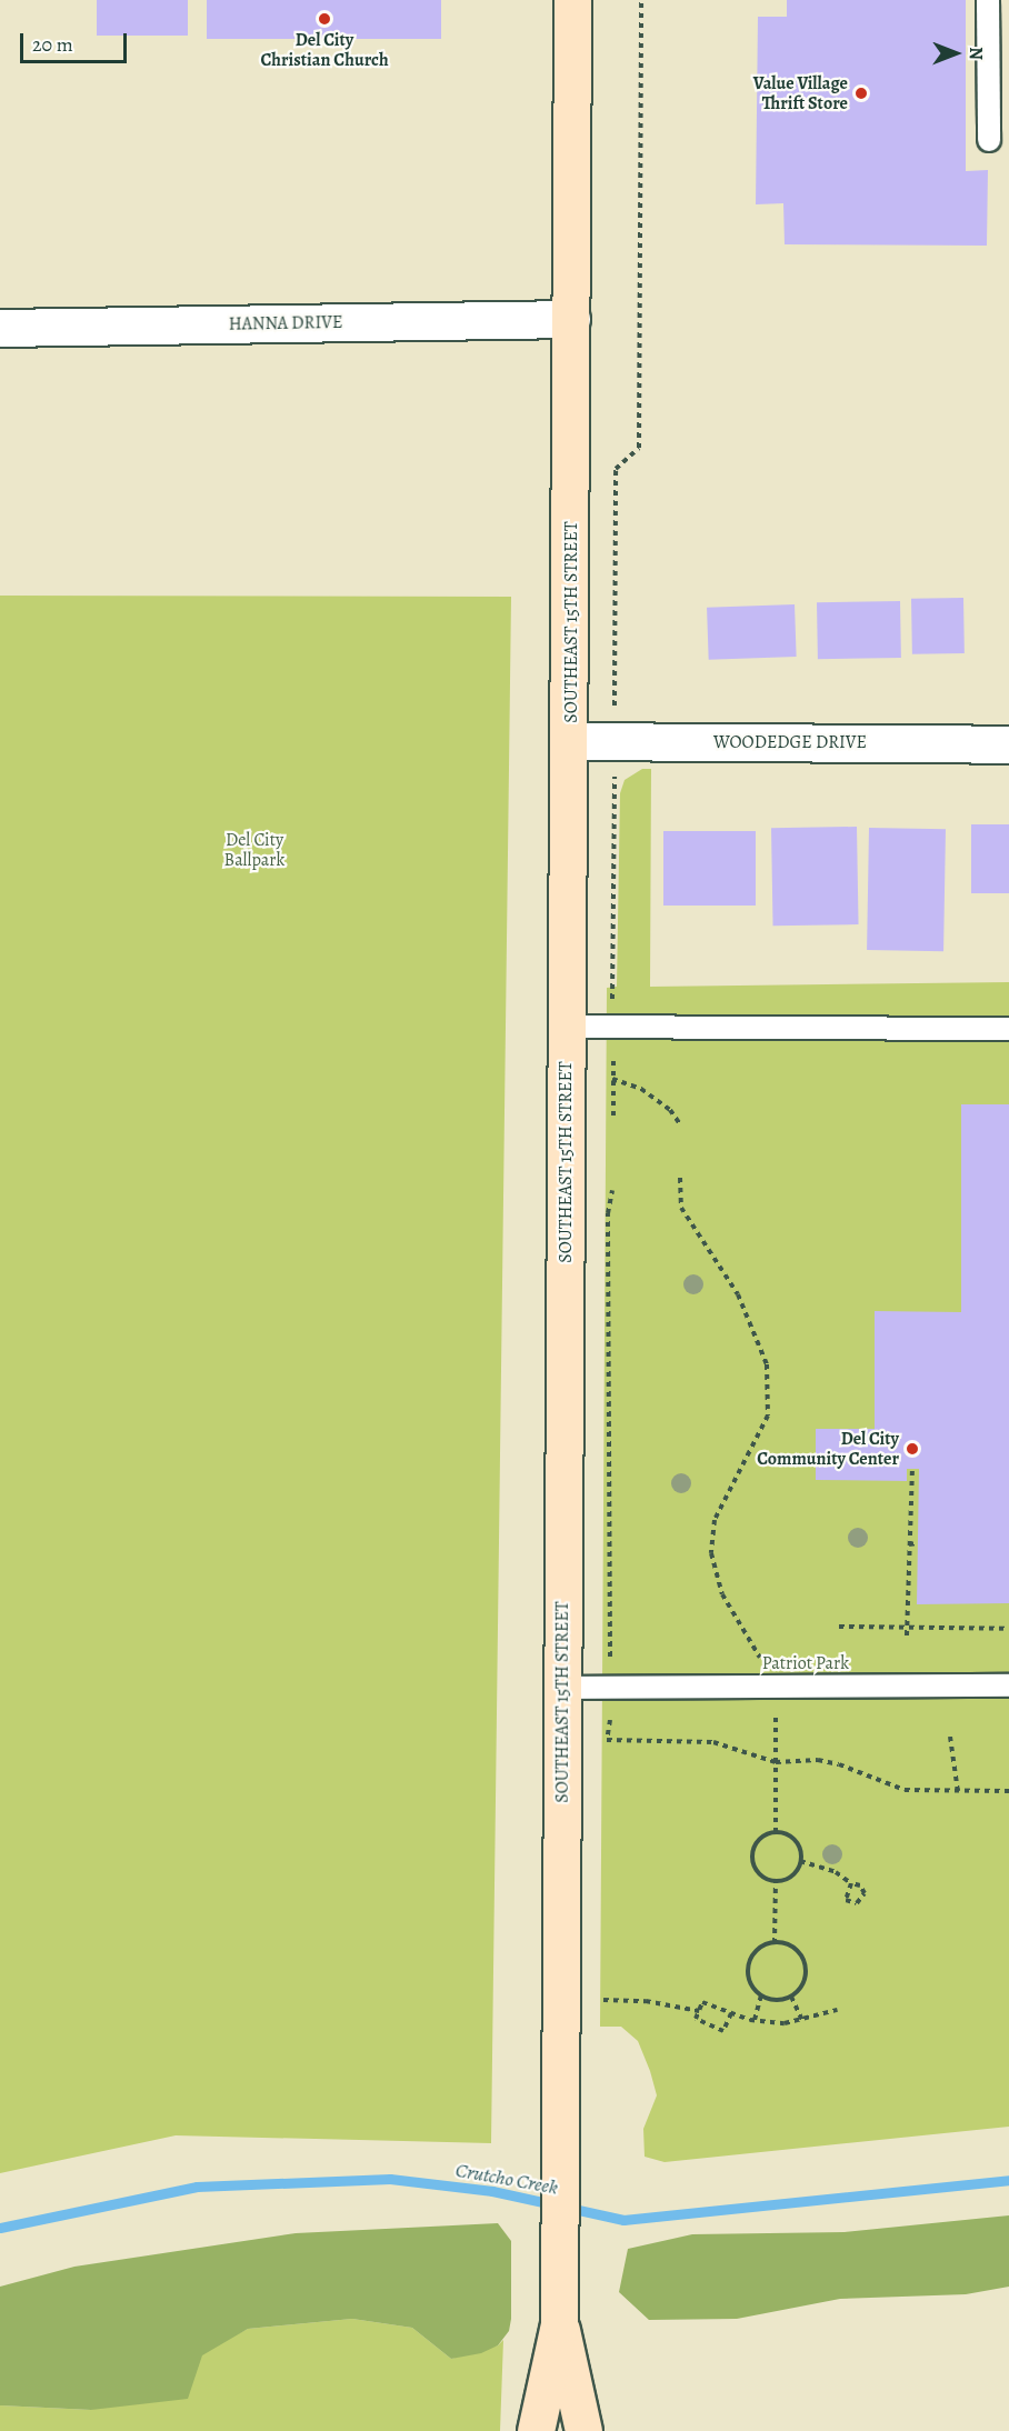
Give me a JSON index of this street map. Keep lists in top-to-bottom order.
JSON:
{
  "streets": {
    "main road": ["SOUTHEAST 15TH STREET"],
    "street": ["HANNA DRIVE", "WOODEDGE DRIVE"]
  },
  "crossings": [
    ["HANNA DRIVE", "SOUTHEAST 15TH STREET"],
    ["SOUTHEAST 15TH STREET", "WOODEDGE DRIVE"]
  ],
  "water": ["Crutcho Creek"],
  "parks": ["Del City Ballpark", "Patriot Park"],
  "places": ["Del City Christian Church", "Value Village Thrift Store", "Del City Community Center"],
  "scale_bar": "20 m",
  "north": "right"
}
